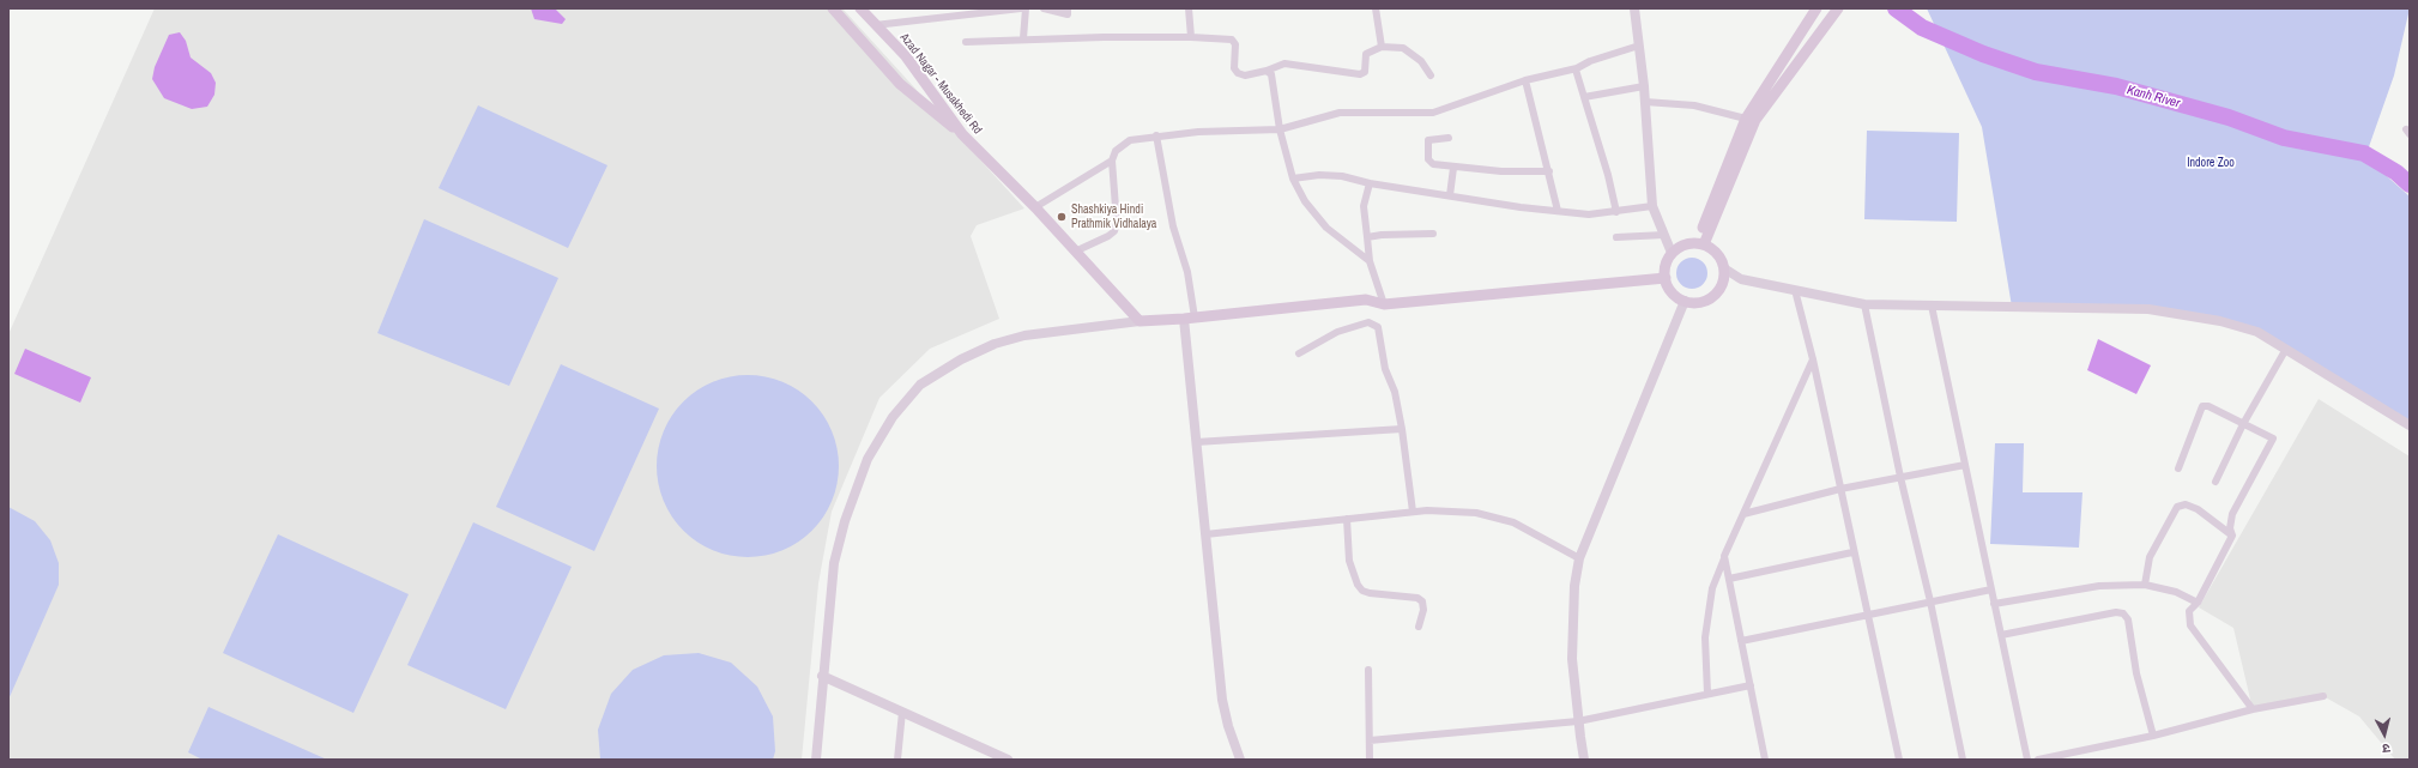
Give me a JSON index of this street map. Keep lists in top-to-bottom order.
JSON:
{
  "streets": {
    "main road": ["Azad Nagar - Musakhedi Rd"]
  },
  "water": ["Kanh River"],
  "parks": ["Indore Zoo"],
  "places": ["Shashkiya Hindi Prathmik Vidhalaya"],
  "north": "bottom"
}
